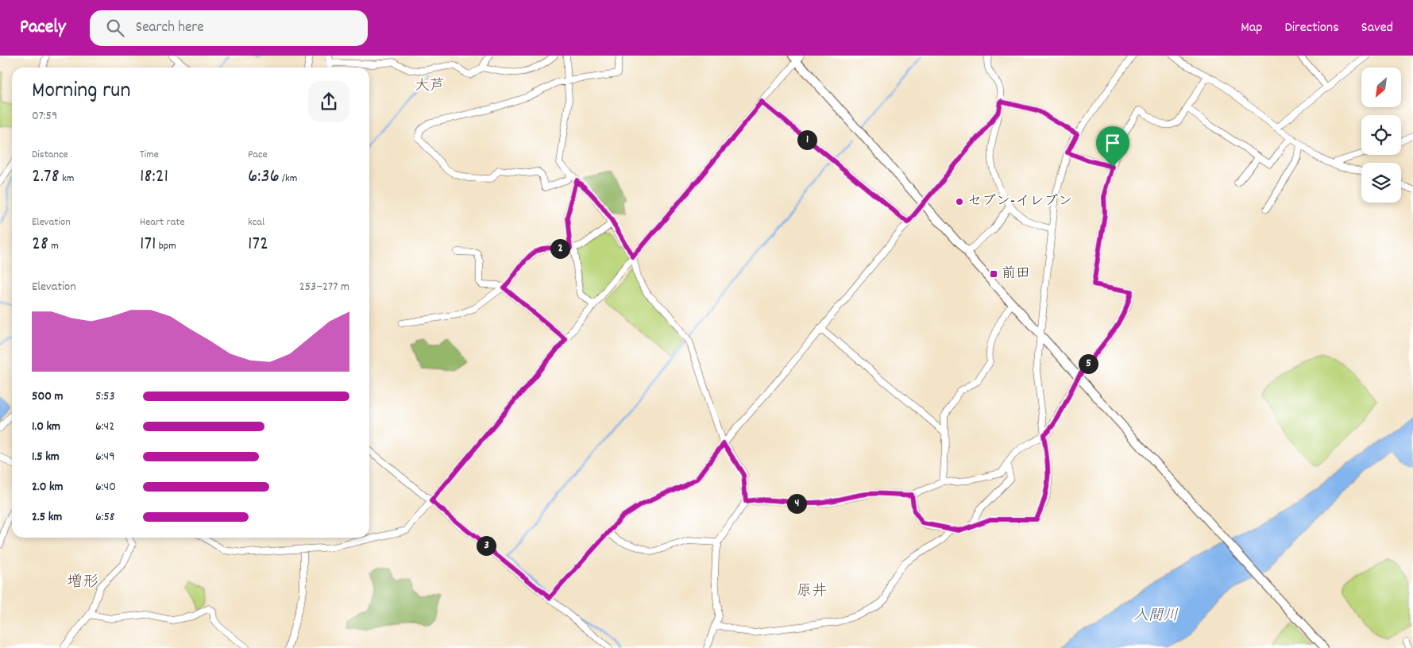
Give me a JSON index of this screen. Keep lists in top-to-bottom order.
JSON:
{
  "districts": ["大芦", "増形", "原井"],
  "water": ["入間川"],
  "places": {
    "other": ["セブン-イレブン"],
    "transit": ["前田"]
  },
  "north": "bottom left",
  "page": {
    "header": "Pacely",
    "search": "Search here",
    "nav": ["Map", "Directions", "Saved"],
    "heading": ["Morning run", "07:59"],
    "pins": [
      "1",
      "2",
      "5",
      "4",
      "3"
    ],
    "stats": [
      ["Distance", "2.78 km"],
      ["Time", "18:21"],
      ["Pace", "6:36 /km"],
      ["Elevation", "28 m"],
      ["Heart rate", "171 bpm"],
      ["kcal", "172"]
    ],
    "chart": ["Elevation", "253–277 m"],
    "list": [
      {
        "name": "500 m",
        "note": "5:53"
      },
      {
        "name": "1.0 km",
        "note": "6:42"
      },
      {
        "name": "1.5 km",
        "note": "6:49"
      },
      {
        "name": "2.0 km",
        "note": "6:40"
      },
      {
        "name": "2.5 km",
        "note": "6:58"
      }
    ]
  }
}
